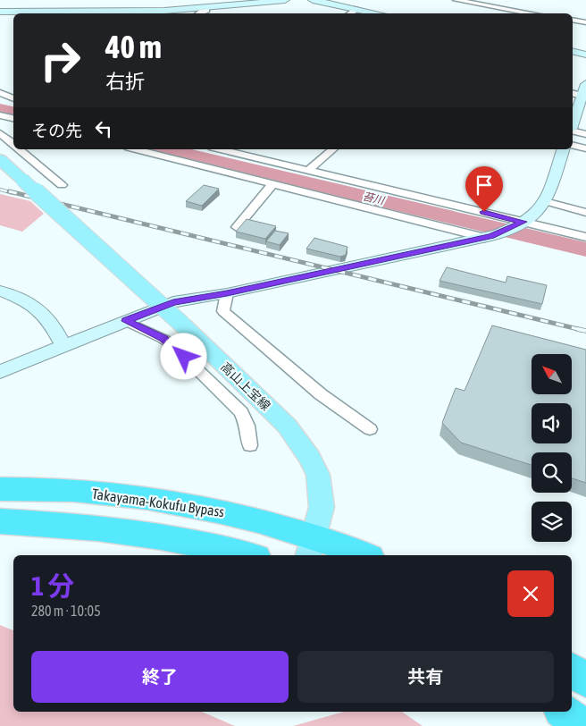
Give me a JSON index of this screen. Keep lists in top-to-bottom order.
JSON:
{
  "streets": {
    "highway": ["Takayama-Kokufu Bypass"],
    "main road": ["高山上宝線"]
  },
  "crossings": [
    ["高山上宝線", "Takayama-Kokufu Bypass"]
  ],
  "water": ["苔川"],
  "north": "top left",
  "page": {
    "turn": ["40 m", "右折"],
    "then": "その先",
    "heading": ["1 分", "280 m · 10:05"],
    "buttons": ["終了", "共有"]
  }
}
